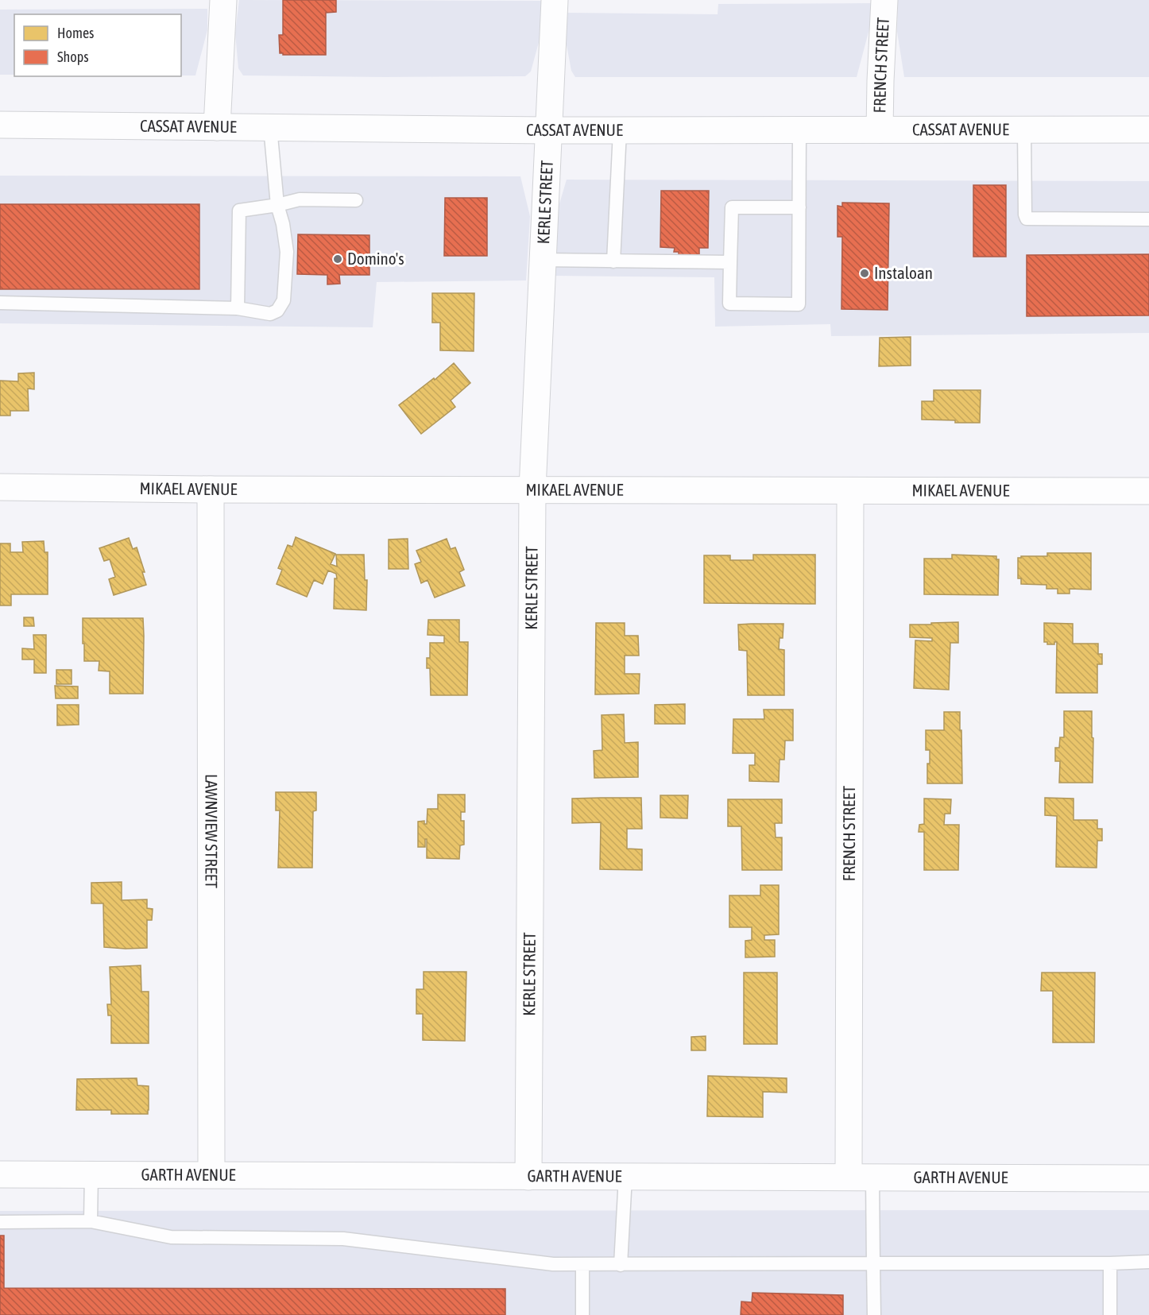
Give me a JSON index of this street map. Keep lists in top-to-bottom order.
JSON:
{
  "streets": {
    "street": [
      "FRENCH STREET",
      "CASSAT AVENUE",
      "KERLE STREET",
      "MIKAEL AVENUE",
      "LAWNVIEW STREET",
      "GARTH AVENUE"
    ]
  },
  "crossings": [
    ["FRENCH STREET", "CASSAT AVENUE"],
    ["FRENCH STREET", "MIKAEL AVENUE"],
    ["FRENCH STREET", "GARTH AVENUE"],
    ["CASSAT AVENUE", "KERLE STREET"],
    ["KERLE STREET", "MIKAEL AVENUE"],
    ["KERLE STREET", "GARTH AVENUE"],
    ["MIKAEL AVENUE", "LAWNVIEW STREET"],
    ["LAWNVIEW STREET", "GARTH AVENUE"]
  ],
  "places": ["Domino's", "Instaloan"],
  "legend": ["Homes", "Shops"]
}
